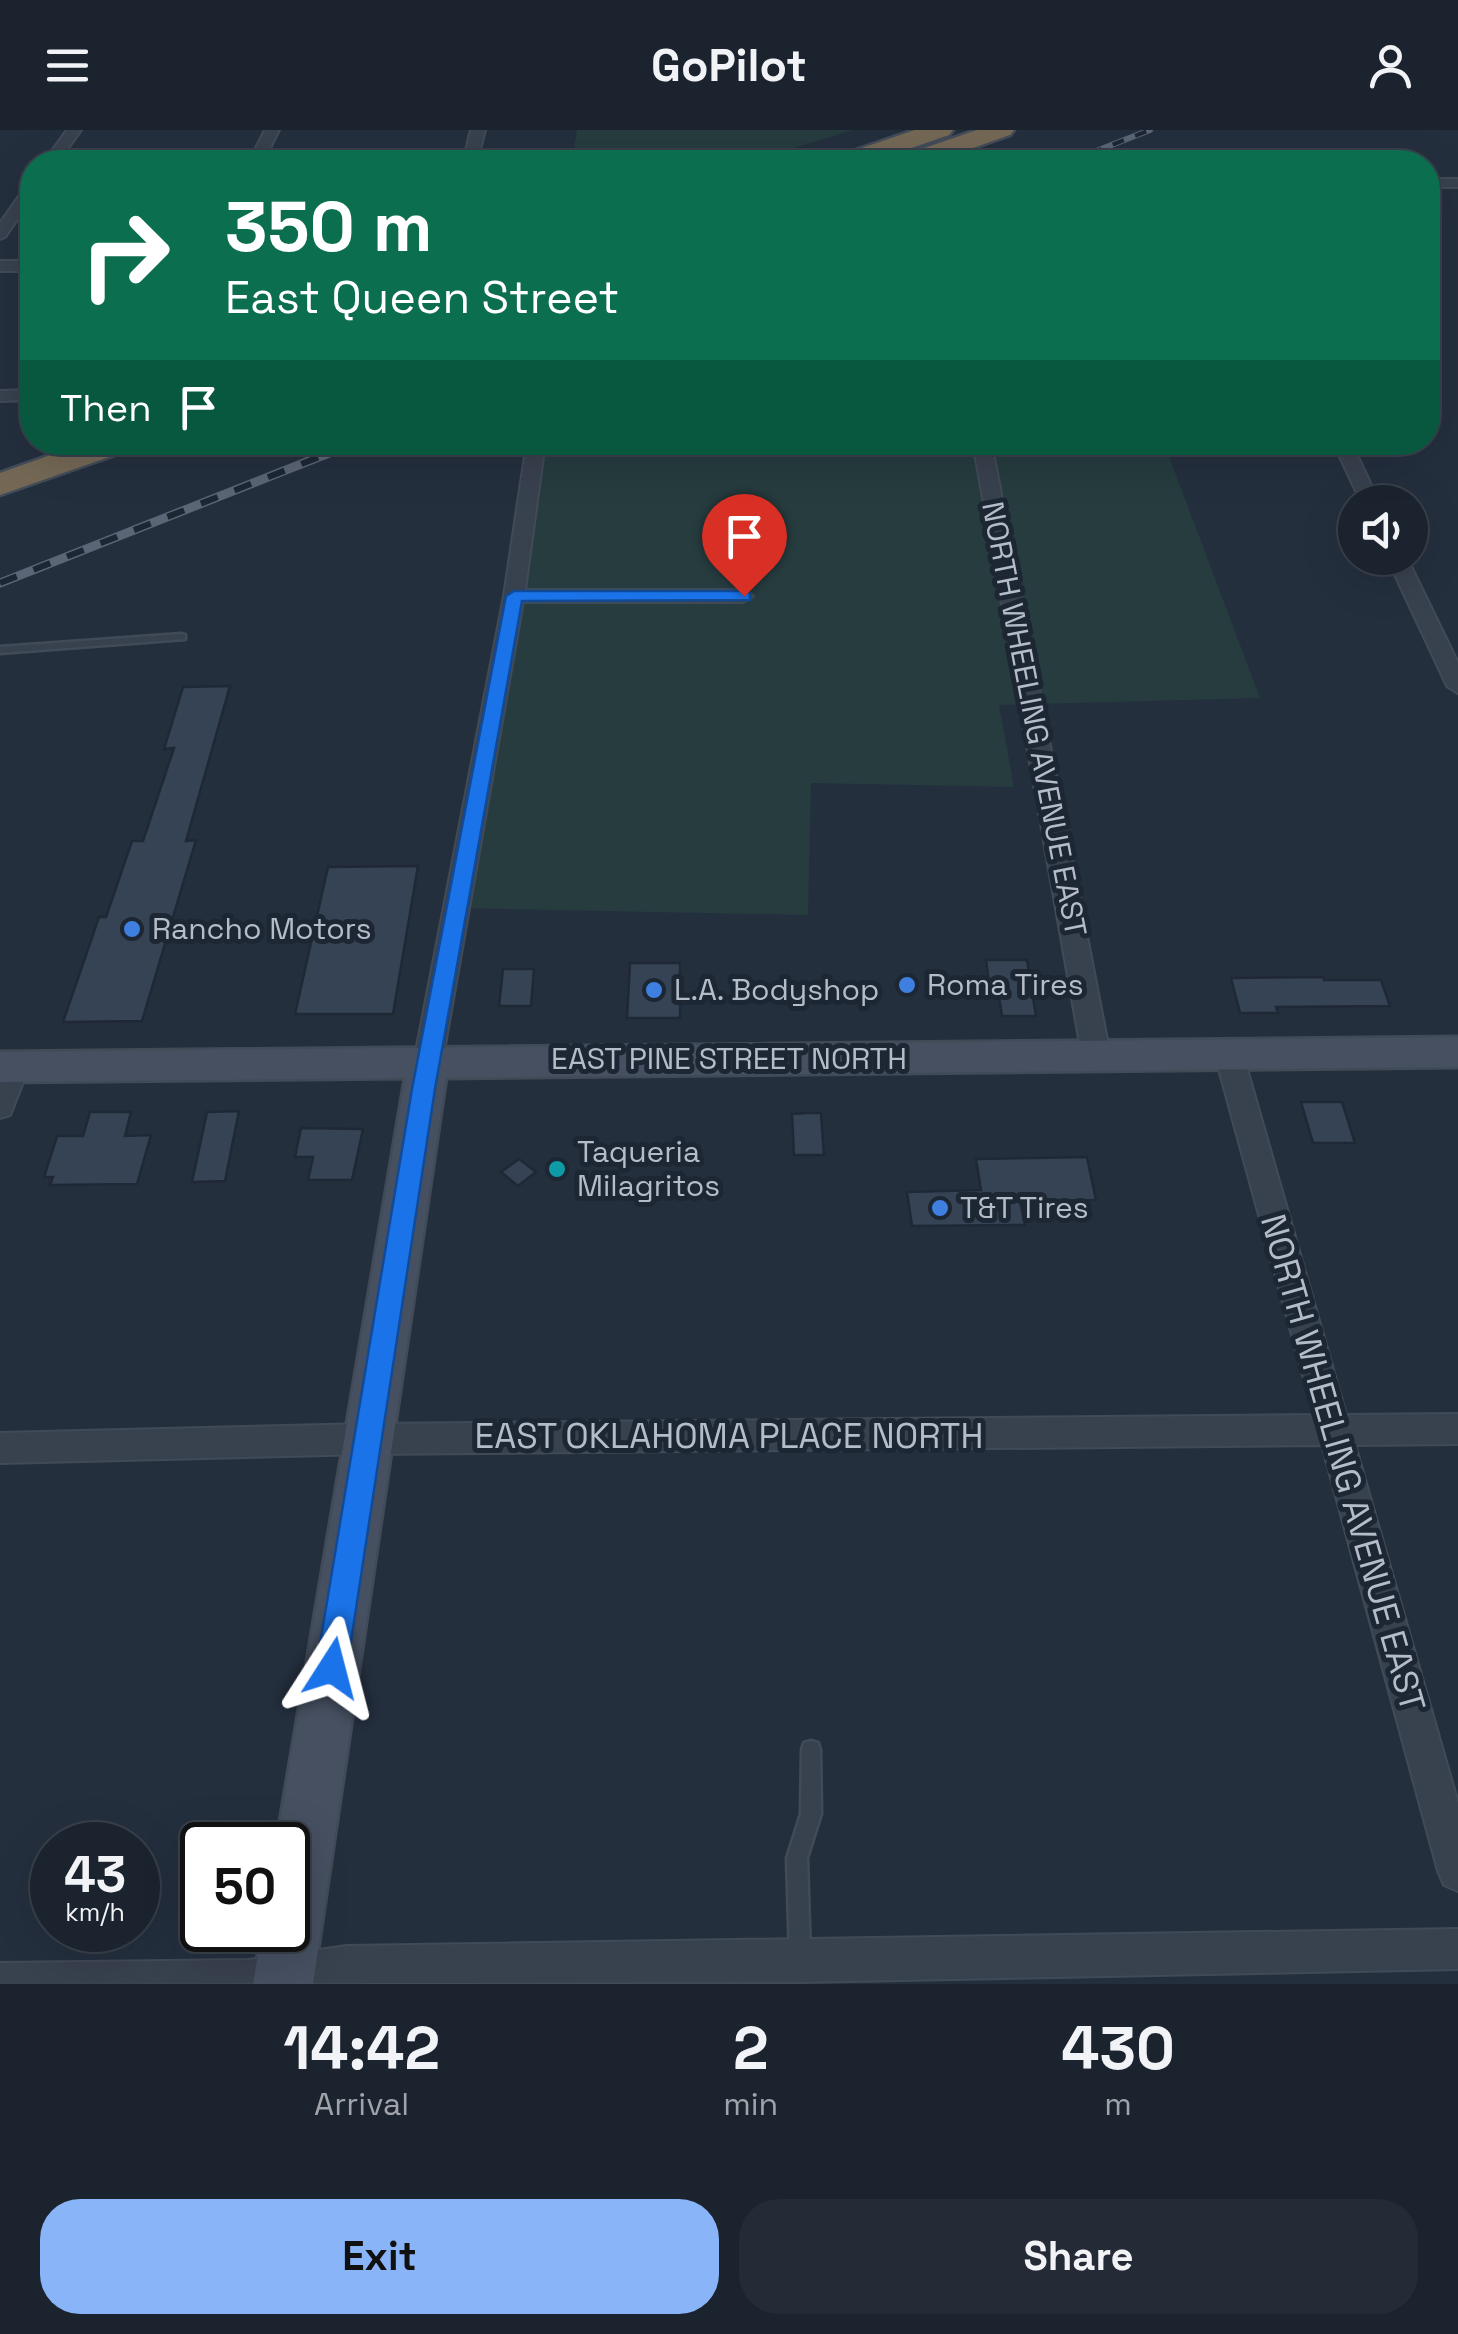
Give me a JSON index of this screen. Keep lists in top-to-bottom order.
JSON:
{
  "streets": {
    "main road": ["EAST PINE STREET NORTH"],
    "street": ["NORTH WHEELING AVENUE EAST", "EAST OKLAHOMA PLACE NORTH"]
  },
  "crossings": [
    ["NORTH WHEELING AVENUE EAST", "EAST PINE STREET NORTH"],
    ["NORTH WHEELING AVENUE EAST", "EAST OKLAHOMA PLACE NORTH"]
  ],
  "places": [
    "Rancho Motors",
    "Roma Tires",
    "L.A. Bodyshop",
    "Taqueria Milagritos",
    "T&T Tires"
  ],
  "page": {
    "header": "GoPilot",
    "turn": ["350 m", "East Queen Street"],
    "then": "Then",
    "speed": "43 km/h",
    "limit": "50",
    "eta": [
      "14:42",
      "Arrival",
      "2",
      "min",
      "430",
      "m"
    ],
    "buttons": ["Exit", "Share"]
  }
}
